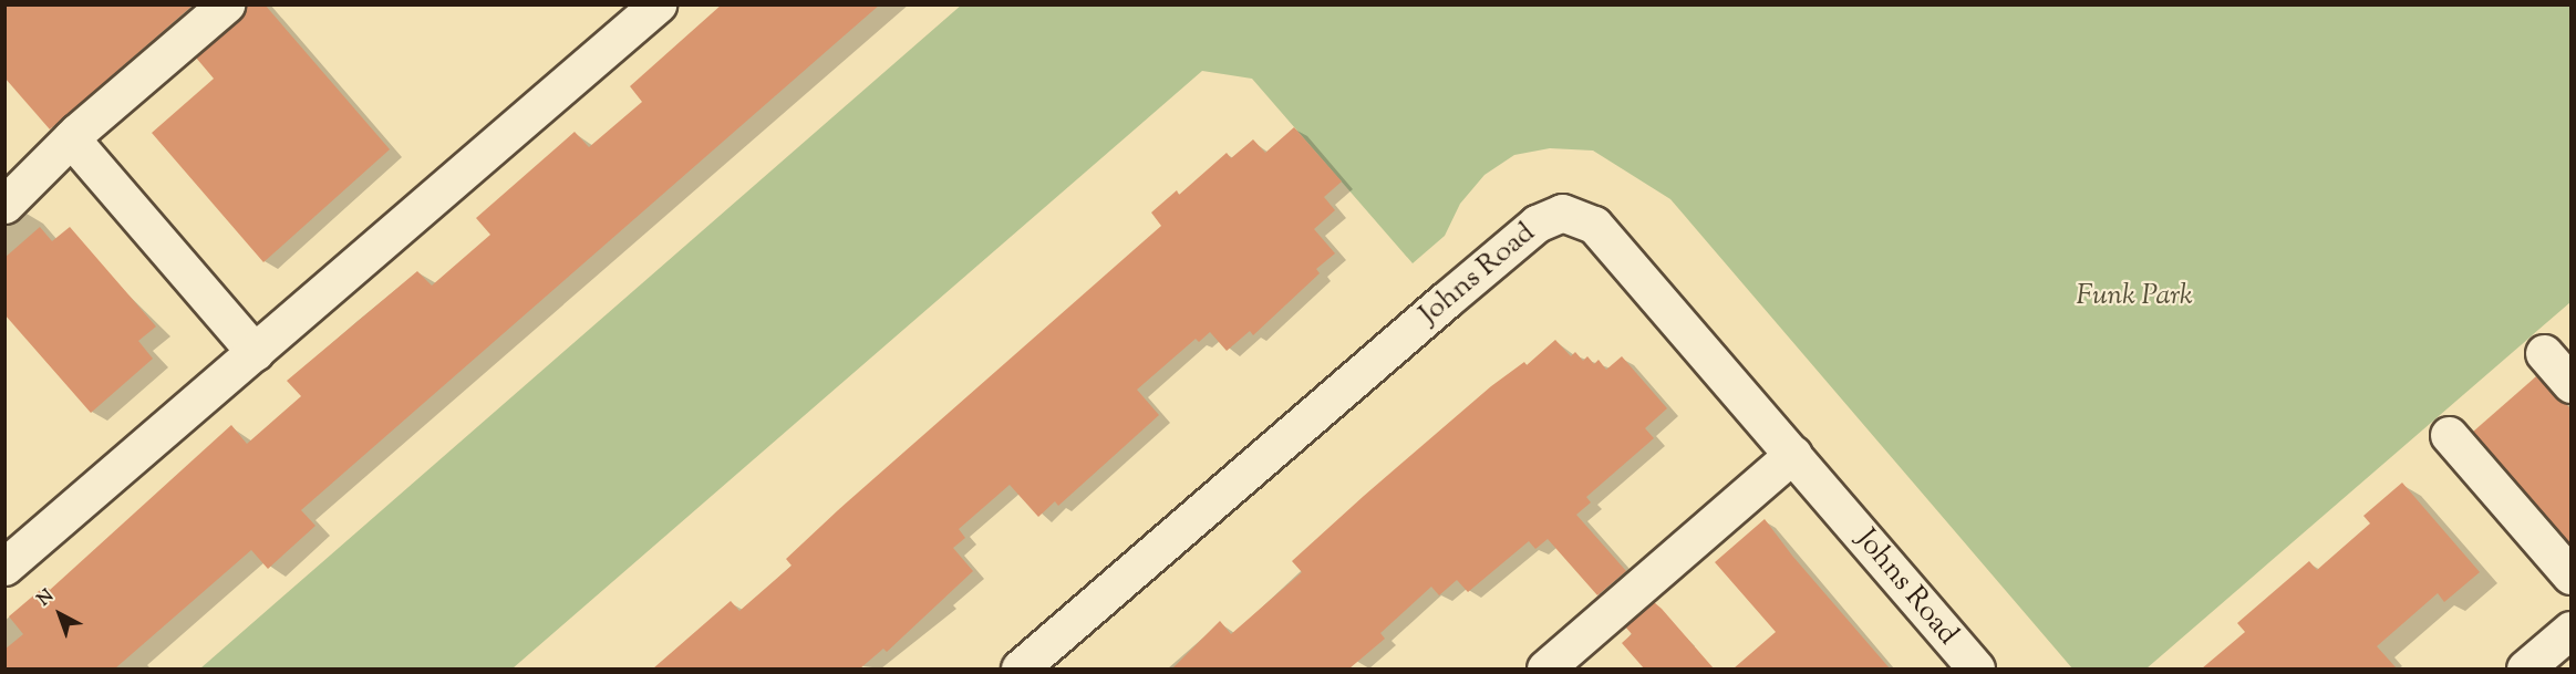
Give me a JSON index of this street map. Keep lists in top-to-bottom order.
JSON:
{
  "streets": {
    "street": ["Johns Road"]
  },
  "parks": ["Funk Park"],
  "north": "top left"
}
